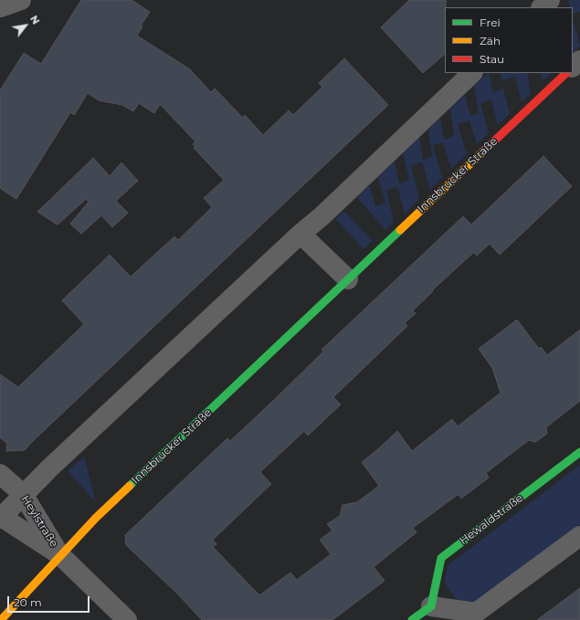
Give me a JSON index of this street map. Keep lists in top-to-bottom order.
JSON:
{
  "streets": {
    "street": ["Innsbrucker Straße", "Hewaldstraße", "Heylstraße"]
  },
  "crossings": [
    ["Innsbrucker Straße", "Heylstraße"]
  ],
  "legend": ["Frei", "Zäh", "Stau"],
  "scale_bar": "20 m",
  "north": "top right"
}
